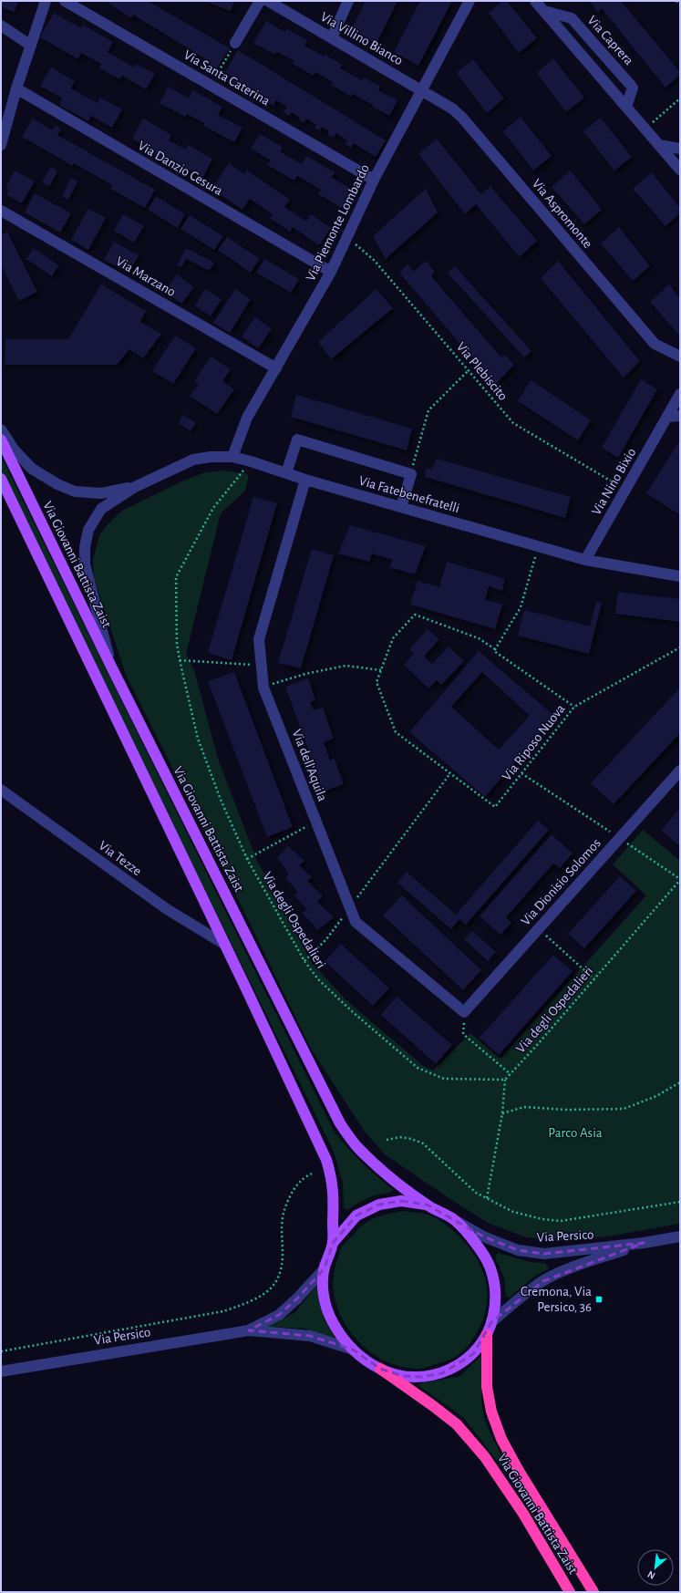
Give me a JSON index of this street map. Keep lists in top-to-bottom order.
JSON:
{
  "streets": {
    "highway": ["Via Giovanni Battista Zaist"],
    "street": [
      "Via Villino Bianco",
      "Via Caprera",
      "Via Santa Caterina",
      "Via Danzio Cesura",
      "Via Aspromonte",
      "Via Piemonte Lombardo",
      "Via Marzano",
      "Via Nino Bixio",
      "Via Fatebenefratelli",
      "Via dell'Aquila",
      "Via Tezze",
      "Via Dionisio Solomos",
      "Via Persico"
    ],
    "path": ["Via Plebiscito", "Via Riposo Nuova", "Via degli Ospedalieri"]
  },
  "crossings": [
    ["Via Villino Bianco", "Via Aspromonte"],
    ["Via Villino Bianco", "Via Piemonte Lombardo"],
    ["Via Santa Caterina", "Via Piemonte Lombardo"],
    ["Via Danzio Cesura", "Via Piemonte Lombardo"],
    ["Via Aspromonte", "Via Piemonte Lombardo"],
    ["Via Piemonte Lombardo", "Via Marzano"],
    ["Via Piemonte Lombardo", "Via Plebiscito"],
    ["Via Piemonte Lombardo", "Via Fatebenefratelli"],
    ["Via Plebiscito", "Via Nino Bixio"],
    ["Via Nino Bixio", "Via Fatebenefratelli"],
    ["Via Fatebenefratelli", "Via Giovanni Battista Zaist"],
    ["Via Fatebenefratelli", "Via dell'Aquila"],
    ["Via Fatebenefratelli", "Via degli Ospedalieri"],
    ["Via Giovanni Battista Zaist", "Via Tezze"],
    ["Via Giovanni Battista Zaist", "Via Persico"],
    ["Via dell'Aquila", "Via Dionisio Solomos"]
  ],
  "parks": ["Parco Asia"],
  "places": {
    "transit": ["Cremona, Via Persico, 36"]
  },
  "north": "bottom left"
}
